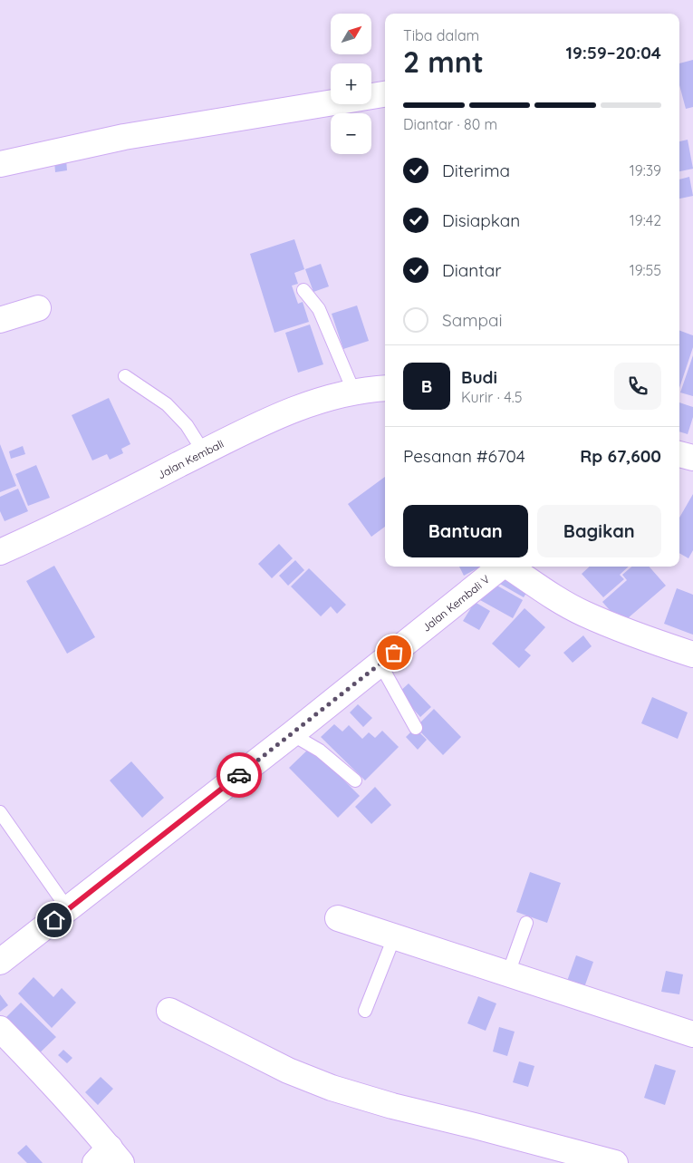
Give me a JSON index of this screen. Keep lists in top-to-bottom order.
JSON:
{
  "streets": {
    "street": ["Jalan Kembali", "Jalan Kembali V"]
  },
  "north": "top right",
  "page": {
    "map_buttons": ["+", "−"],
    "heading": ["2 mnt", "Tiba dalam", "19:59–20:04"],
    "panel": [
      "Budi",
      "Kurir · 4.5",
      "Pesanan #6704",
      "Rp 67,600"
    ],
    "bar": "Diantar · 80 m",
    "list": [
      ["Diterima", "19:39"],
      ["Disiapkan", "19:42"],
      ["Diantar", "19:55"],
      "Sampai"
    ],
    "round": "B",
    "buttons": ["Bantuan", "Bagikan"]
  }
}
